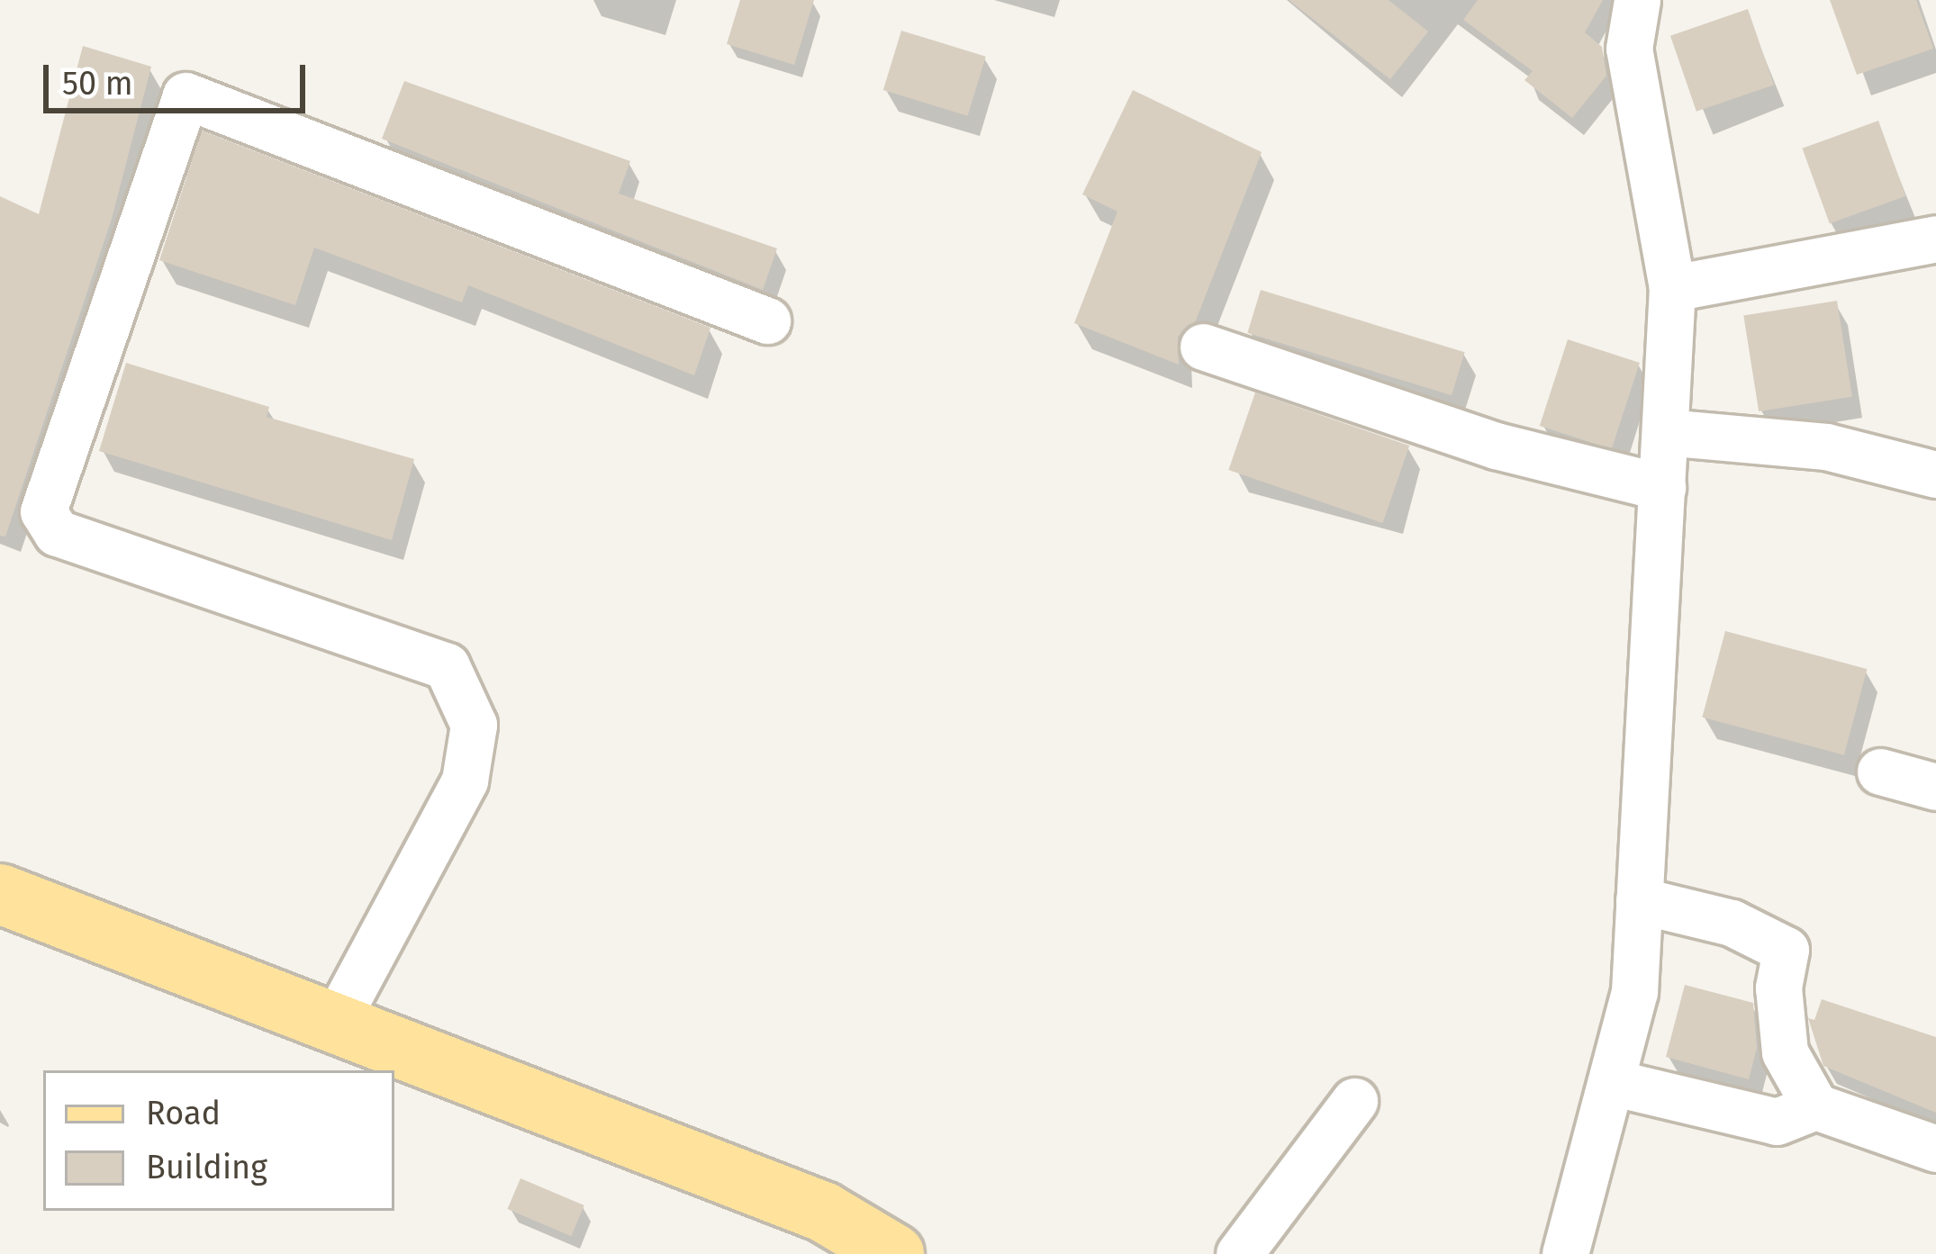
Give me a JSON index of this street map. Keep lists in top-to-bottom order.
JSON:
{
  "legend": ["Road", "Building"],
  "scale_bar": "50 m"
}
